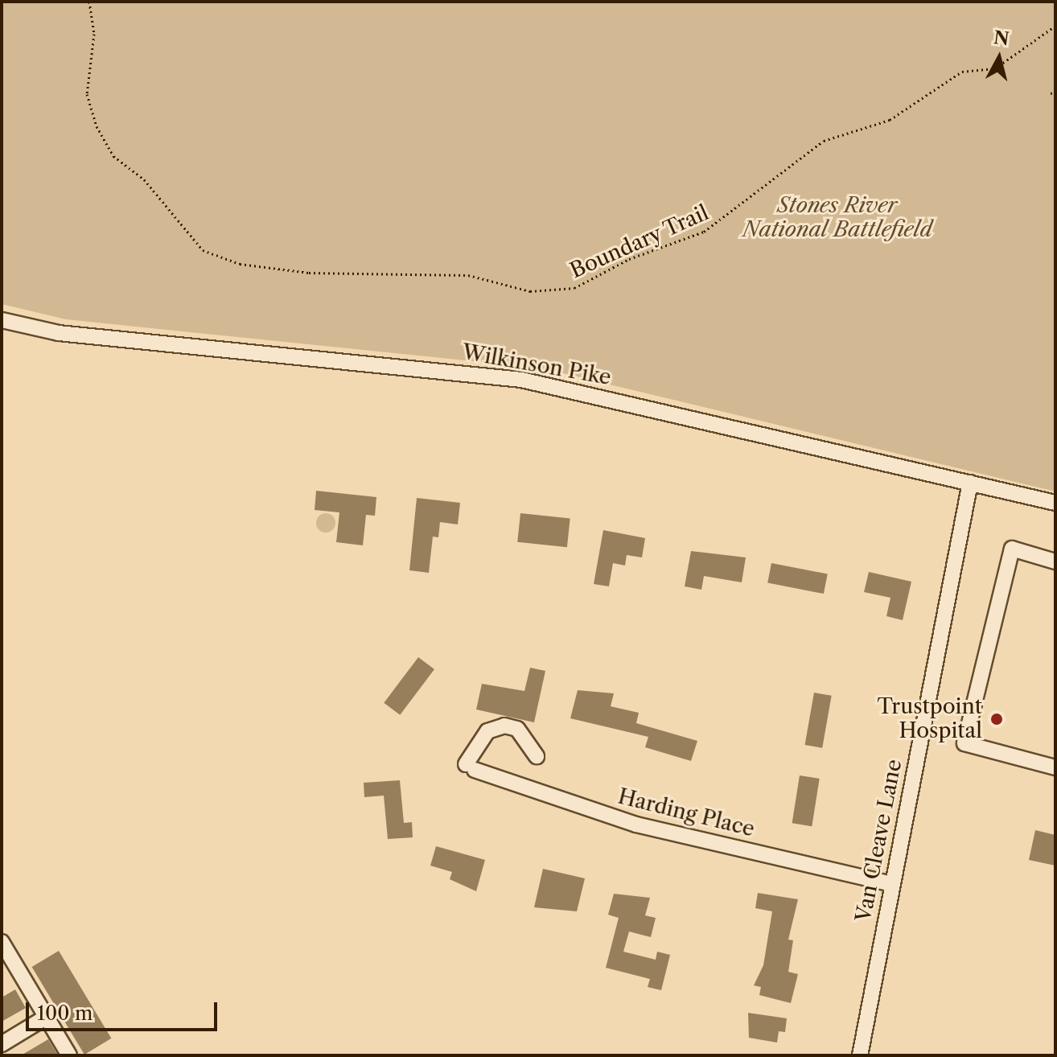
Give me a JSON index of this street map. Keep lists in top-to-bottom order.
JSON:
{
  "streets": {
    "street": ["Wilkinson Pike", "Harding Place", "Van Cleave Lane"],
    "path": ["Boundary Trail"]
  },
  "crossings": [
    ["Wilkinson Pike", "Van Cleave Lane"],
    ["Harding Place", "Van Cleave Lane"]
  ],
  "parks": ["Stones River National Battlefield"],
  "places": ["Trustpoint Hospital"],
  "scale_bar": "100 m",
  "north": "top"
}
